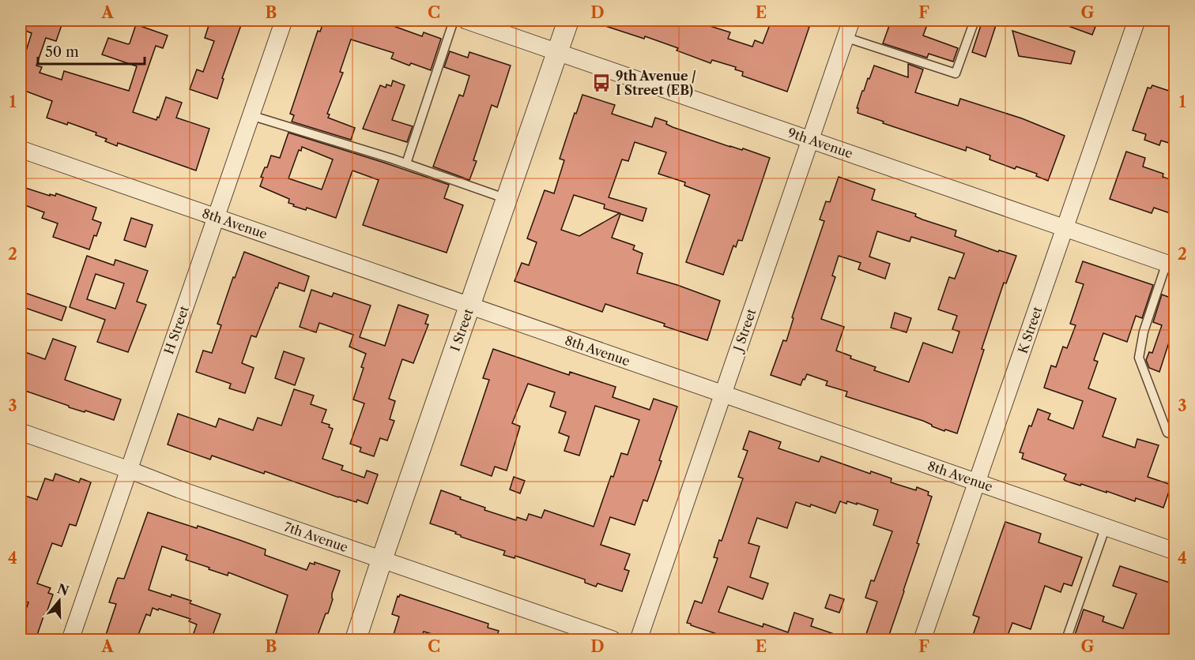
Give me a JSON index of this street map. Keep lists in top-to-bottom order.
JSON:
{
  "streets": {
    "street": [
      "9th Avenue",
      "8th Avenue",
      "H Street",
      "I Street",
      "J Street",
      "K Street",
      "7th Avenue"
    ]
  },
  "crossings": [
    ["9th Avenue", "I Street"],
    ["9th Avenue", "J Street"],
    ["9th Avenue", "K Street"],
    ["8th Avenue", "H Street"],
    ["8th Avenue", "I Street"],
    ["8th Avenue", "J Street"],
    ["8th Avenue", "K Street"],
    ["H Street", "7th Avenue"],
    ["I Street", "7th Avenue"]
  ],
  "places": {
    "bus stop": ["9th Avenue / I Street (EB)"]
  },
  "scale_bar": "50 m",
  "north": "top",
  "grid": {
    "columns": [
      "A",
      "B",
      "C",
      "D",
      "E",
      "F",
      "G"
    ],
    "rows": [
      "1",
      "2",
      "3",
      "4"
    ]
  }
}
